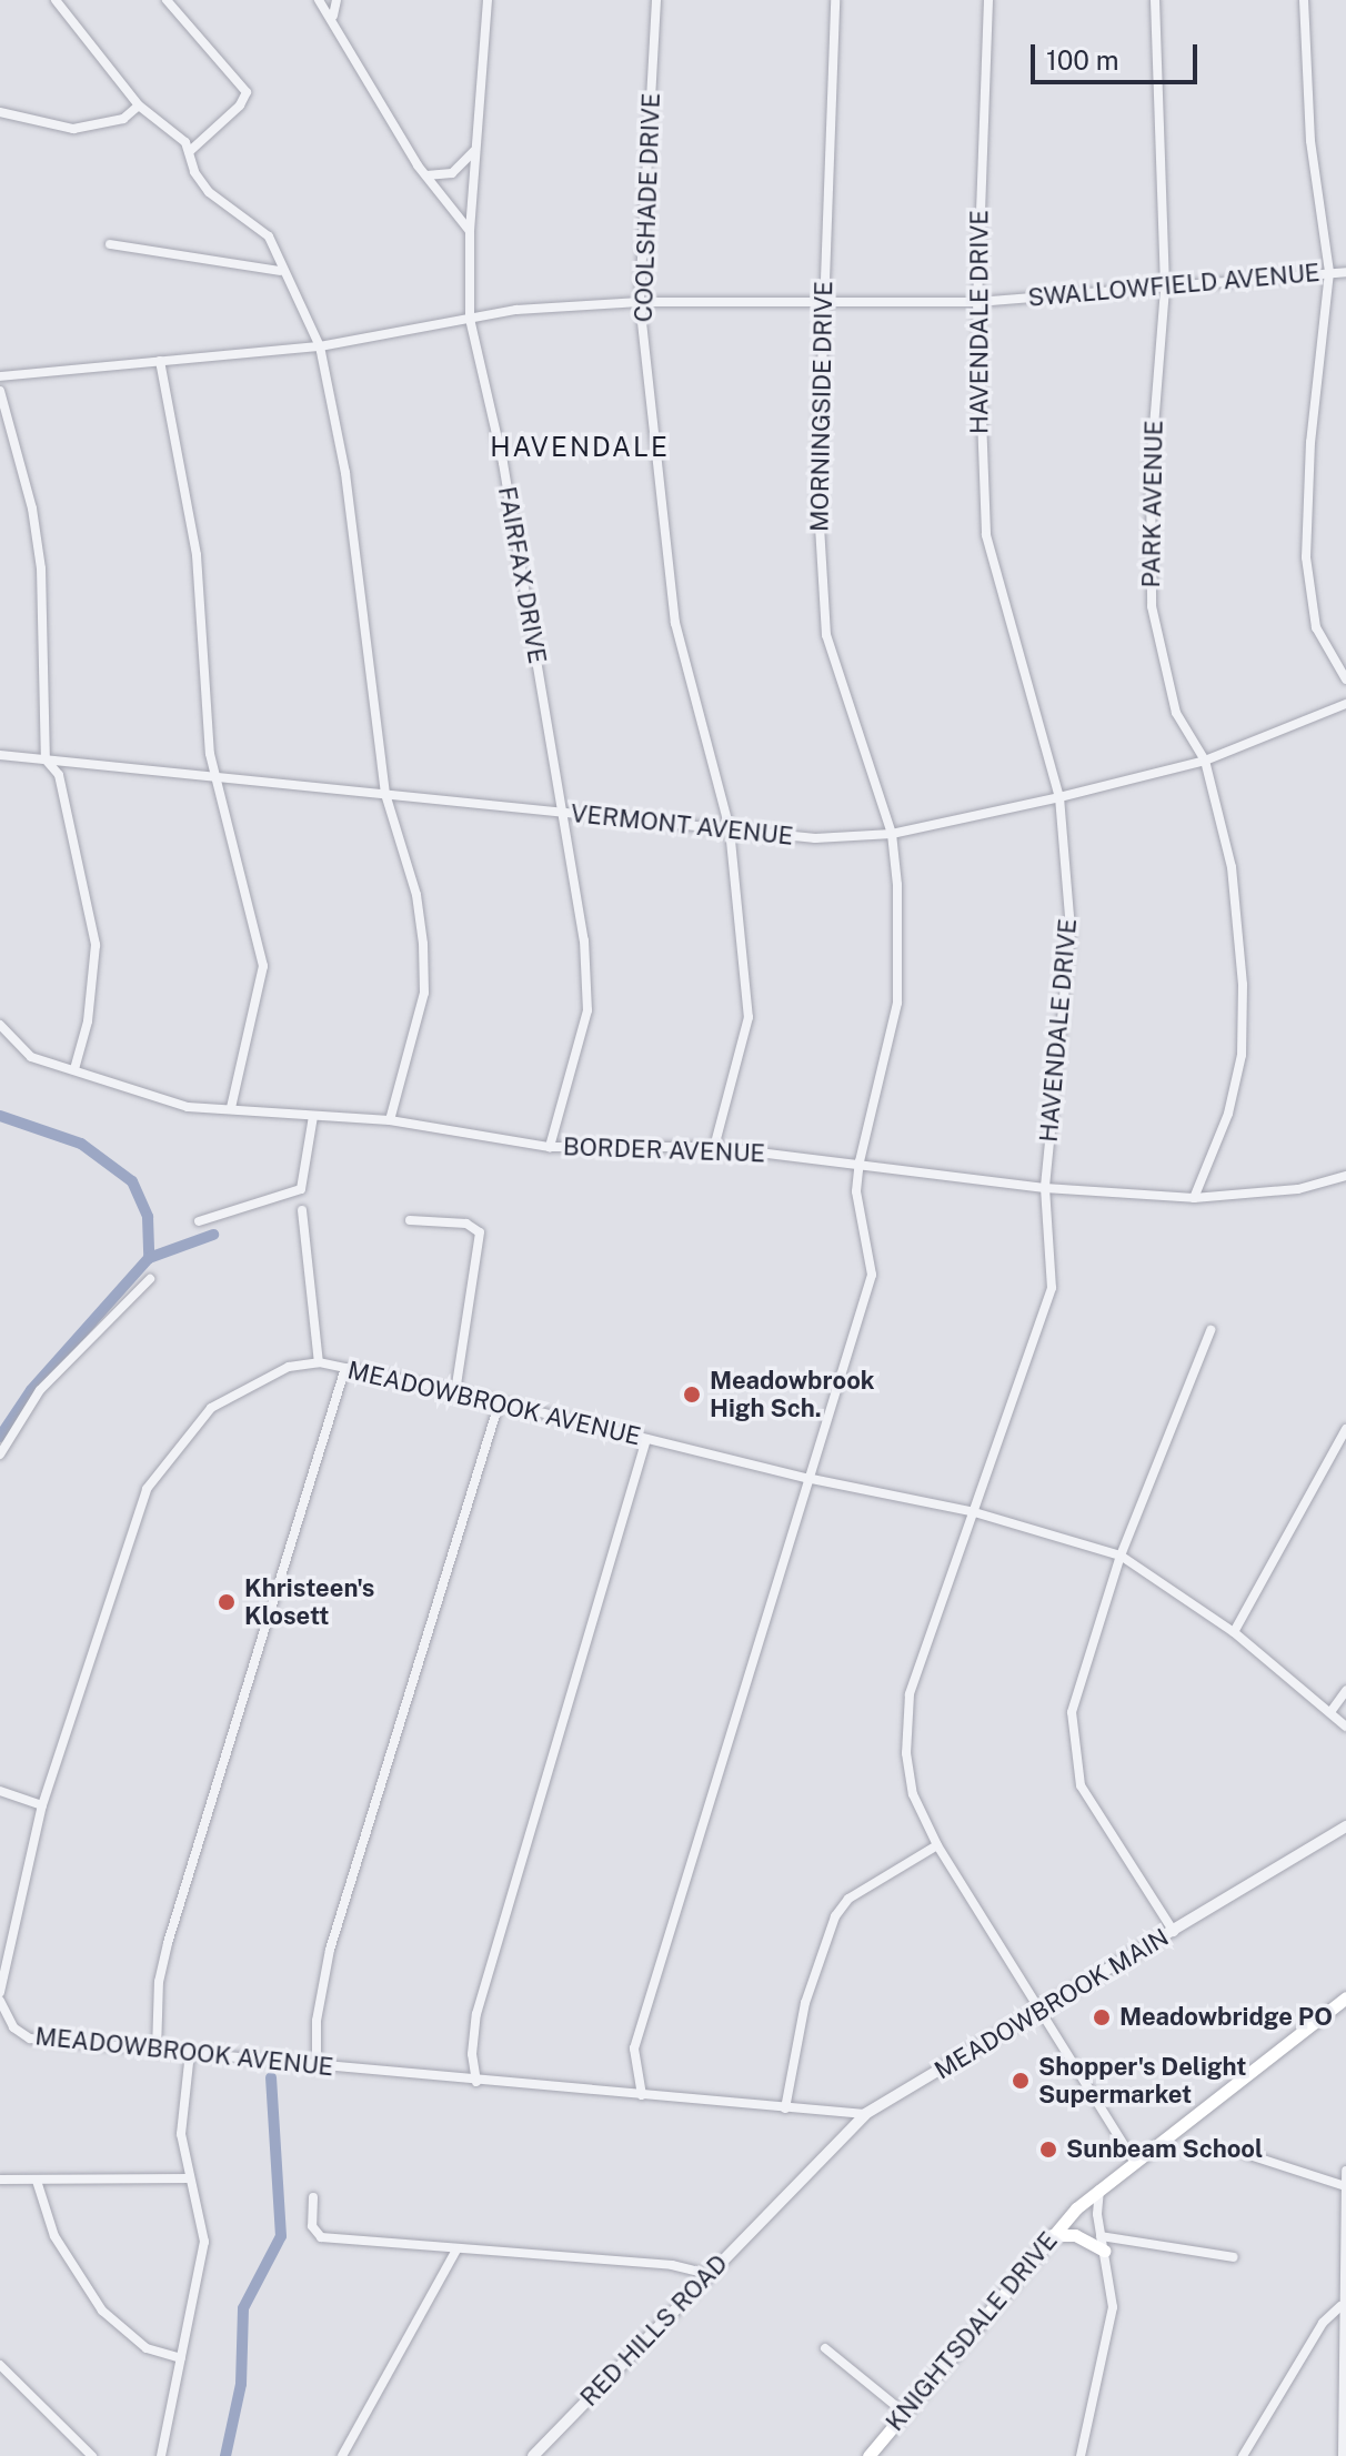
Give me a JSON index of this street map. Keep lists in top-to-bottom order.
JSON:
{
  "streets": {
    "main road": ["KNIGHTSDALE DRIVE"],
    "street": [
      "COOLSHADE DRIVE",
      "SWALLOWFIELD AVENUE",
      "HAVENDALE DRIVE",
      "MORNINGSIDE DRIVE",
      "PARK AVENUE",
      "FAIRFAX DRIVE",
      "VERMONT AVENUE",
      "BORDER AVENUE",
      "MEADOWBROOK AVENUE",
      "MEADOWBROOK MAIN",
      "RED HILLS ROAD"
    ]
  },
  "crossings": [
    ["COOLSHADE DRIVE", "SWALLOWFIELD AVENUE"],
    ["COOLSHADE DRIVE", "VERMONT AVENUE"],
    ["COOLSHADE DRIVE", "BORDER AVENUE"],
    ["SWALLOWFIELD AVENUE", "HAVENDALE DRIVE"],
    ["SWALLOWFIELD AVENUE", "MORNINGSIDE DRIVE"],
    ["SWALLOWFIELD AVENUE", "PARK AVENUE"],
    ["SWALLOWFIELD AVENUE", "FAIRFAX DRIVE"],
    ["HAVENDALE DRIVE", "VERMONT AVENUE"],
    ["HAVENDALE DRIVE", "BORDER AVENUE"],
    ["HAVENDALE DRIVE", "MEADOWBROOK AVENUE"],
    ["HAVENDALE DRIVE", "MEADOWBROOK MAIN"],
    ["MORNINGSIDE DRIVE", "VERMONT AVENUE"],
    ["MORNINGSIDE DRIVE", "BORDER AVENUE"],
    ["MORNINGSIDE DRIVE", "MEADOWBROOK AVENUE"],
    ["PARK AVENUE", "VERMONT AVENUE"],
    ["PARK AVENUE", "BORDER AVENUE"],
    ["FAIRFAX DRIVE", "VERMONT AVENUE"],
    ["FAIRFAX DRIVE", "BORDER AVENUE"],
    ["MEADOWBROOK AVENUE", "MEADOWBROOK MAIN"],
    ["MEADOWBROOK MAIN", "RED HILLS ROAD"]
  ],
  "districts": ["HAVENDALE"],
  "places": [
    "Meadowbrook High Sch.",
    "Khristeen's Klosett",
    "Meadowbridge PO",
    "Shopper's Delight Supermarket",
    "Sunbeam School"
  ],
  "scale_bar": "100 m"
}
